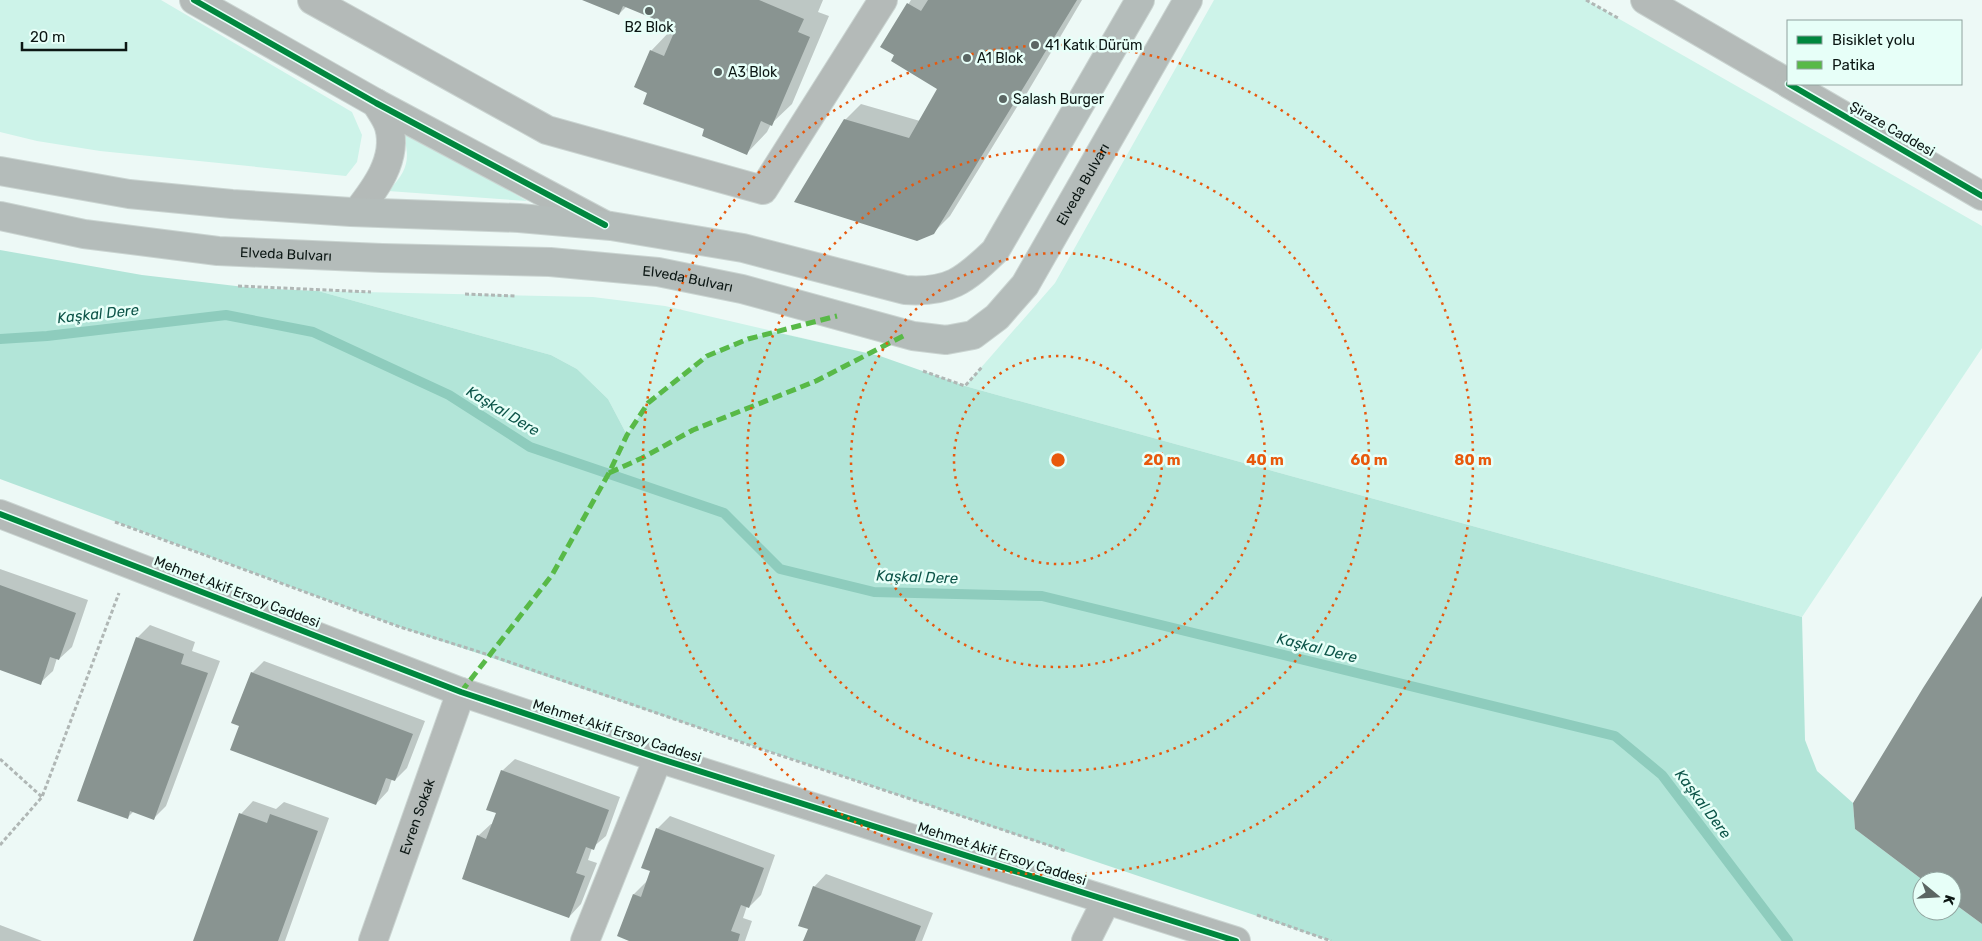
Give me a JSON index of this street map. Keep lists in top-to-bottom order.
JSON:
{
  "streets": {
    "main road": ["Elveda Bulvarı"],
    "street": ["Şiraze Caddesi", "Mehmet Akif Ersoy Caddesi", "Evren Sokak"]
  },
  "crossings": [
    ["Mehmet Akif Ersoy Caddesi", "Evren Sokak"]
  ],
  "water": ["Kaşkal Dere"],
  "places": [
    "B2 Blok",
    "41 Katık Dürüm",
    "A1 Blok",
    "A3 Blok",
    "Salash Burger"
  ],
  "legend": ["Bisiklet yolu", "Patika"],
  "scale_bar": "20 m",
  "north": "right",
  "rings": [
    "20 m",
    "40 m",
    "60 m",
    "80 m"
  ]
}
